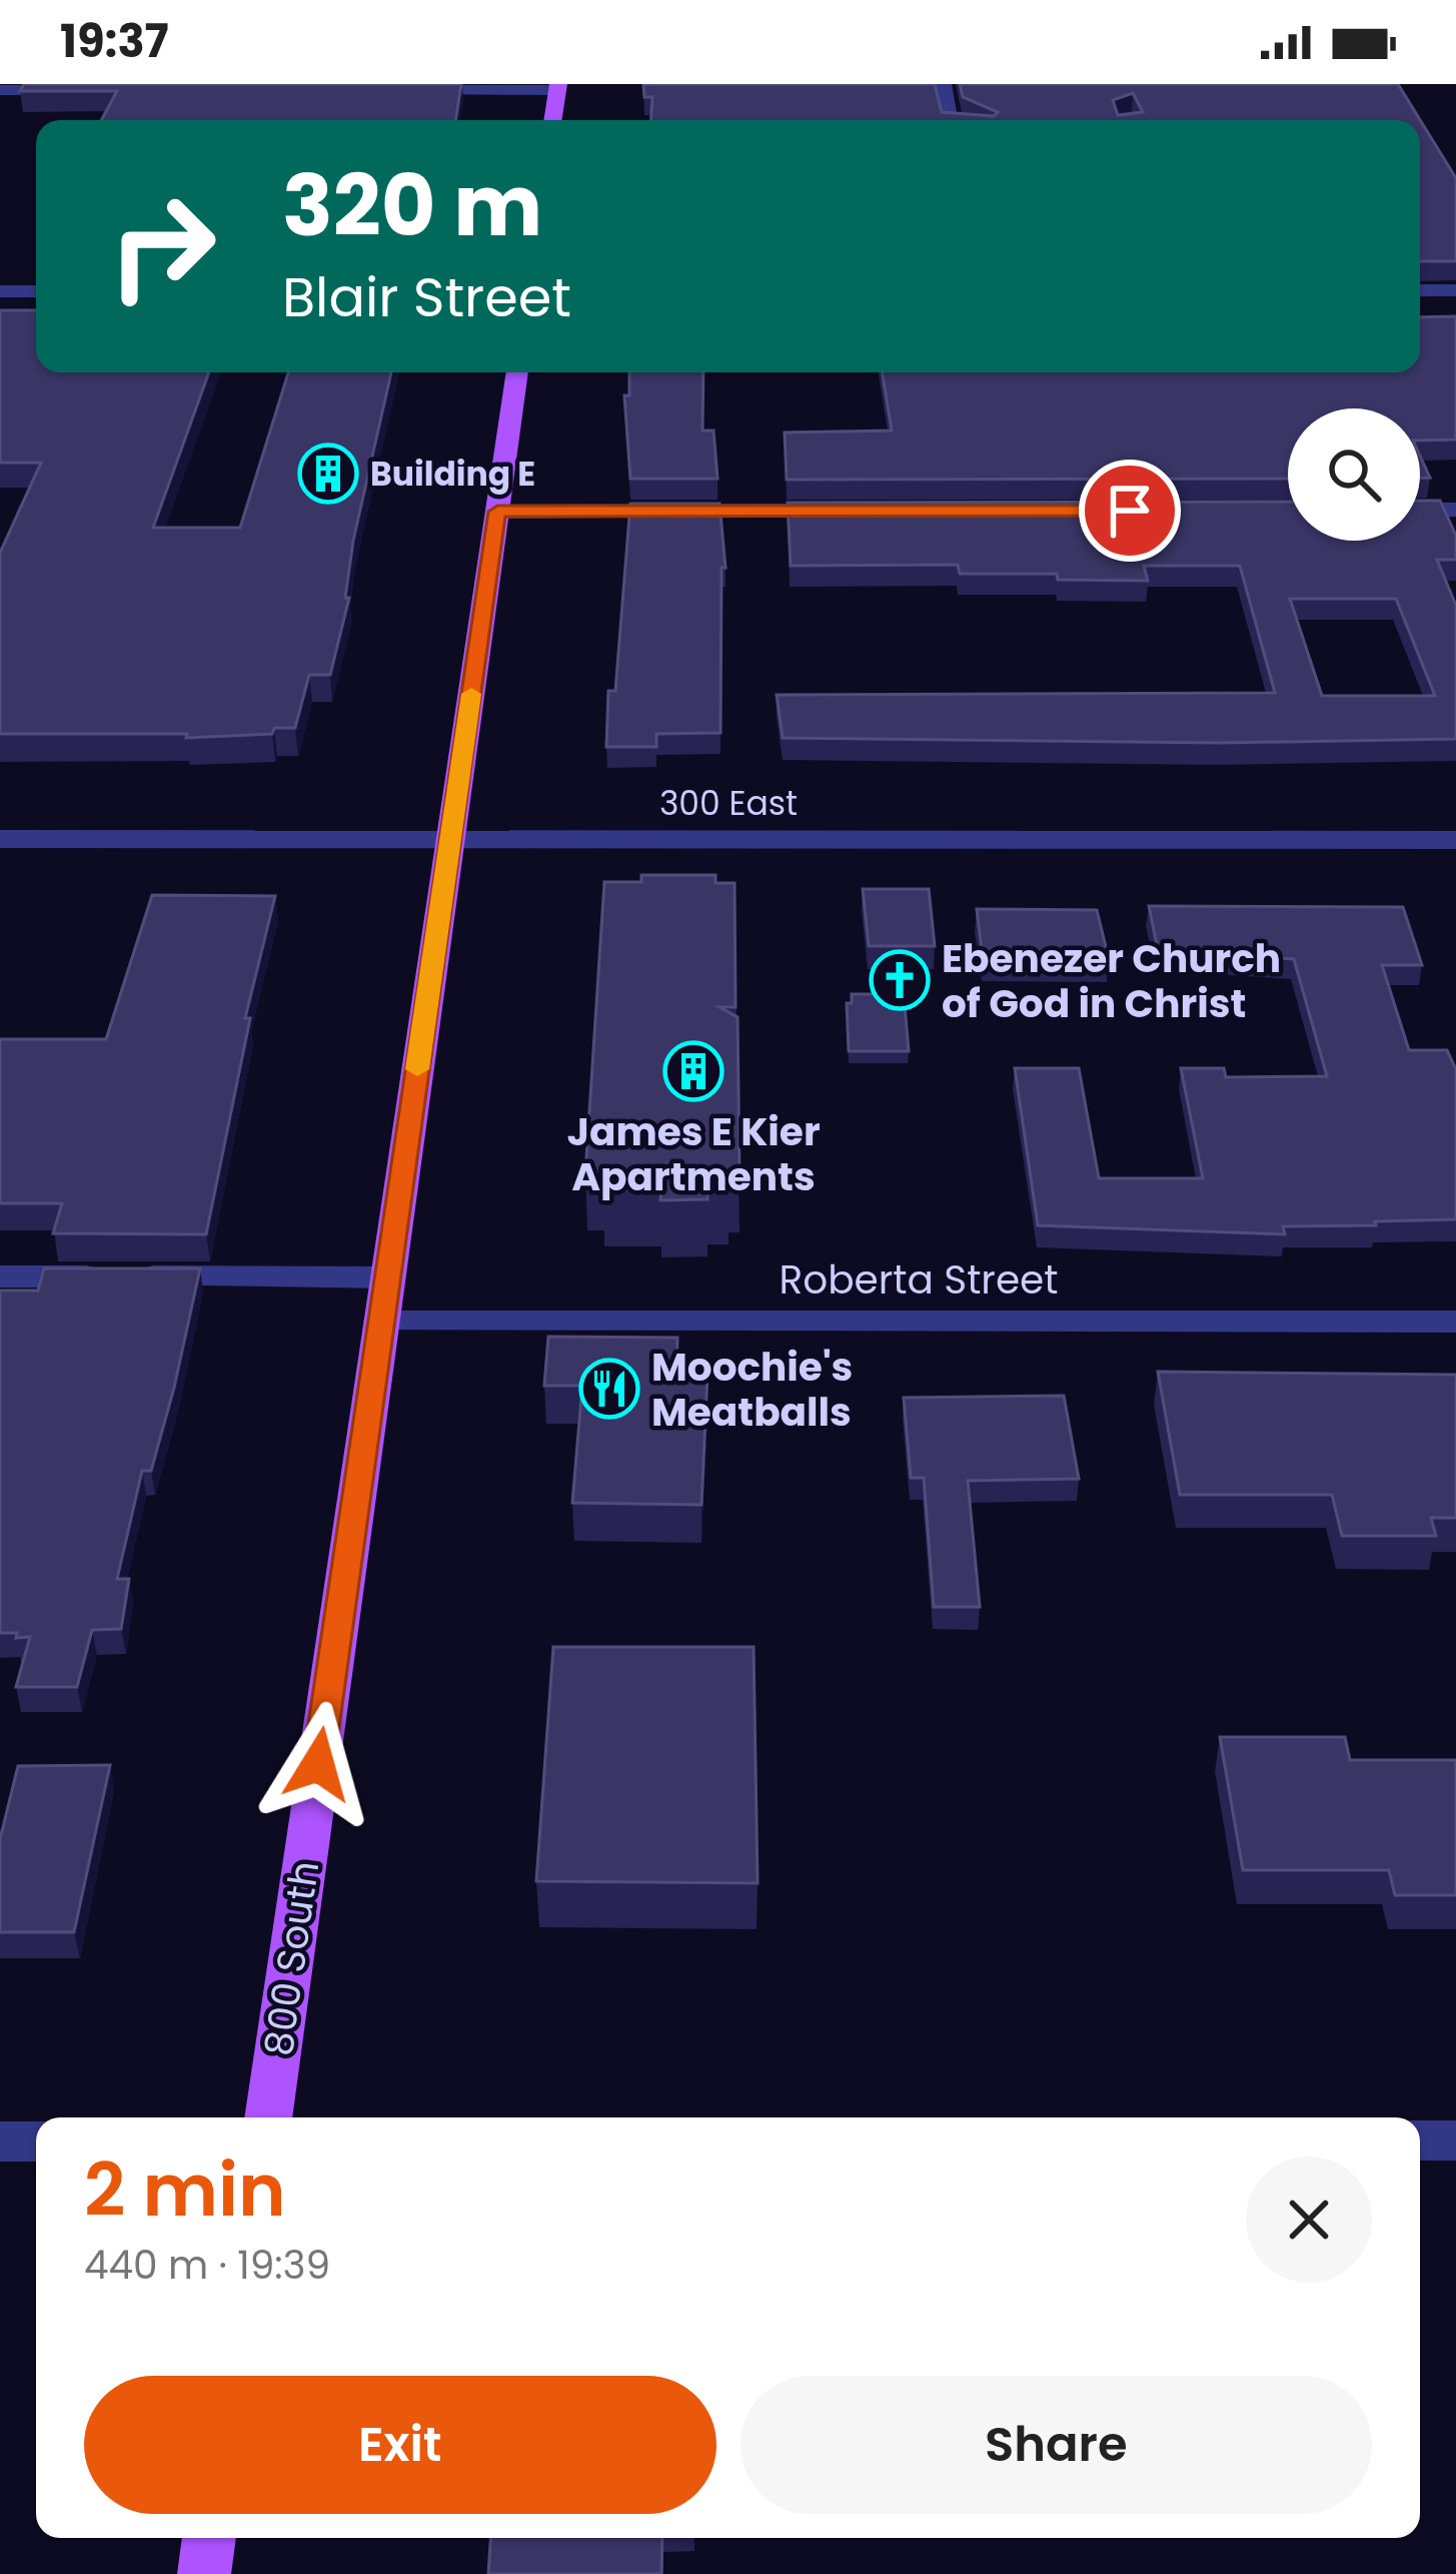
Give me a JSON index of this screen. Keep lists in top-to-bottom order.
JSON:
{
  "streets": {
    "main road": ["800 South"],
    "street": ["300 East", "Roberta Street"]
  },
  "crossings": [
    ["300 East", "800 South"],
    ["Roberta Street", "800 South"]
  ],
  "places": {
    "building": ["Building E", "James E Kier Apartments"],
    "church": ["Ebenezer Church of God in Christ"],
    "restaurant": ["Moochie's Meatballs"]
  },
  "page": {
    "status": "19:37",
    "turn": ["320 m", "Blair Street"],
    "heading": ["2 min", "440 m · 19:39"],
    "buttons": ["Exit", "Share"]
  }
}
